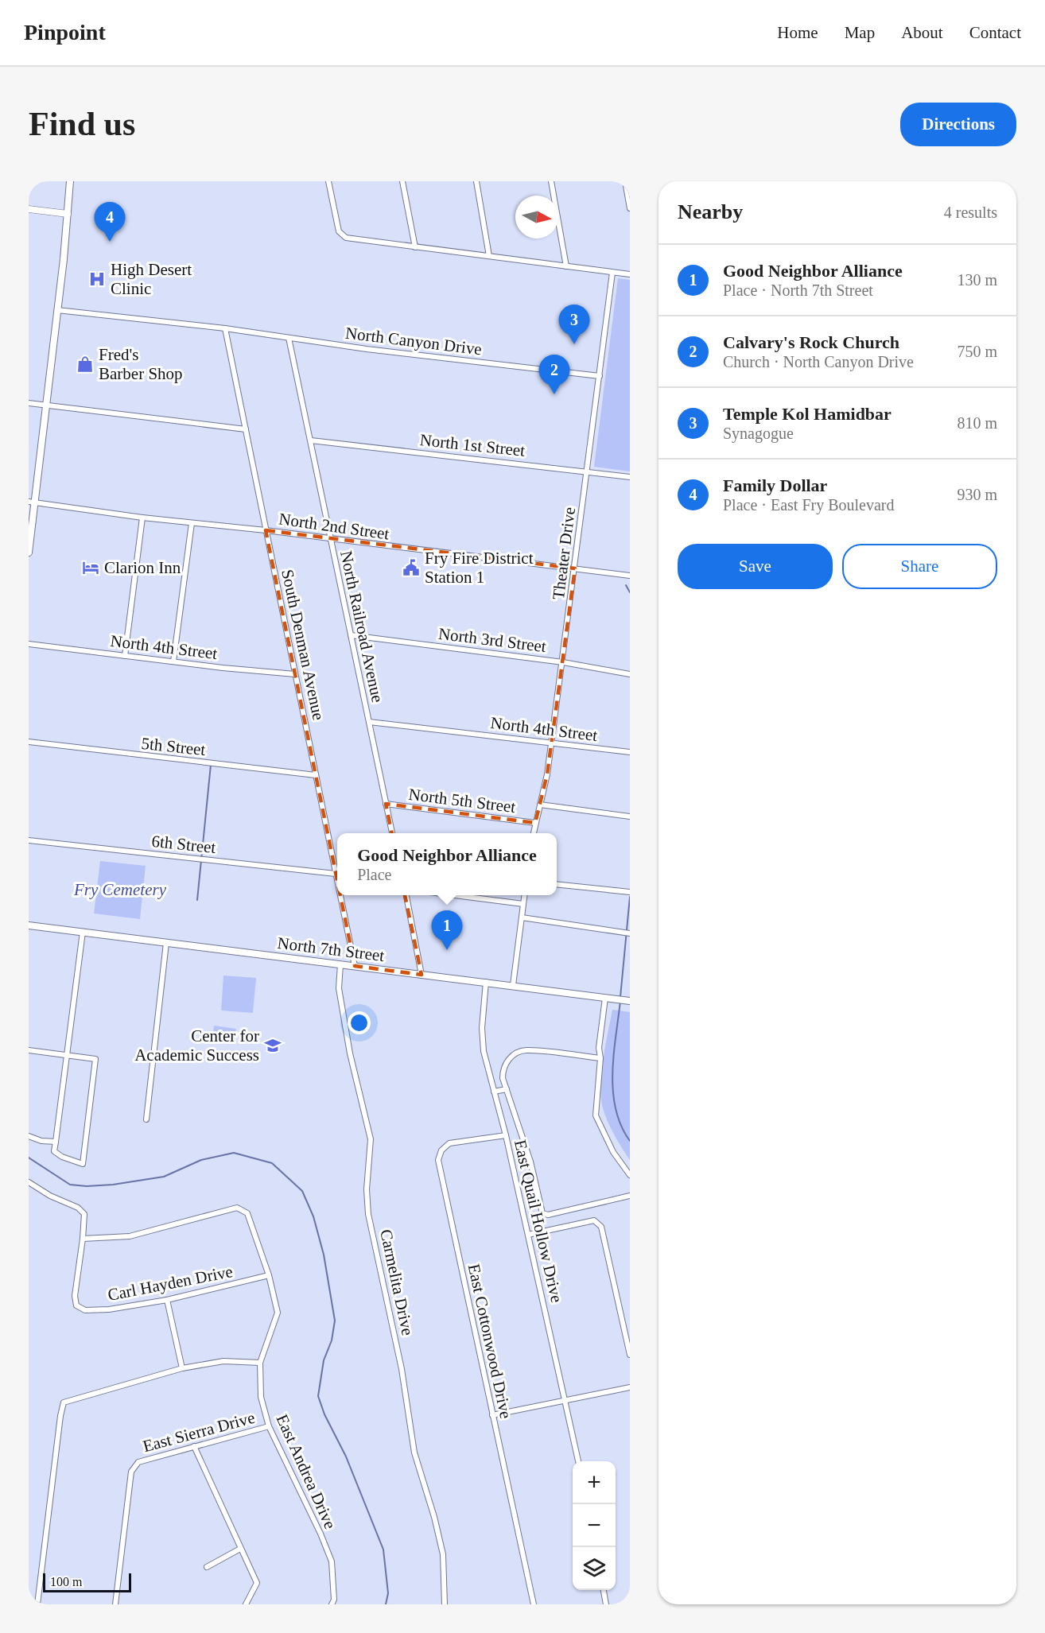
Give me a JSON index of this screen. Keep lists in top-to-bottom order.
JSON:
{
  "streets": {
    "main road": ["North 7th Street"],
    "street": [
      "North Canyon Drive",
      "North 1st Street",
      "North 2nd Street",
      "Theater Drive",
      "North Railroad Avenue",
      "North 3rd Street",
      "South Denman Avenue",
      "North 4th Street",
      "5th Street",
      "North 5th Street",
      "6th Street",
      "East Quail Hollow Drive",
      "Carmelita Drive",
      "Carl Hayden Drive",
      "East Cottonwood Drive",
      "East Sierra Drive",
      "East Andrea Drive"
    ]
  },
  "crossings": [
    ["North Canyon Drive", "Theater Drive"],
    ["North Canyon Drive", "North Railroad Avenue"],
    ["North Canyon Drive", "South Denman Avenue"],
    ["North 1st Street", "Theater Drive"],
    ["North 1st Street", "North Railroad Avenue"],
    ["North 2nd Street", "Theater Drive"],
    ["North 2nd Street", "North Railroad Avenue"],
    ["North 2nd Street", "South Denman Avenue"],
    ["Theater Drive", "North 3rd Street"],
    ["Theater Drive", "North 4th Street"],
    ["Theater Drive", "North 5th Street"],
    ["North Railroad Avenue", "North 3rd Street"],
    ["North Railroad Avenue", "North 4th Street"],
    ["North Railroad Avenue", "North 5th Street"],
    ["South Denman Avenue", "North 4th Street"],
    ["South Denman Avenue", "5th Street"],
    ["South Denman Avenue", "6th Street"],
    ["South Denman Avenue", "North 7th Street"],
    ["North 7th Street", "East Quail Hollow Drive"],
    ["North 7th Street", "Carmelita Drive"],
    ["East Quail Hollow Drive", "East Cottonwood Drive"],
    ["Carl Hayden Drive", "East Andrea Drive"],
    ["East Sierra Drive", "East Andrea Drive"]
  ],
  "parks": ["Fry Cemetery"],
  "places": {
    "hospital": ["High Desert Clinic"],
    "shop": ["Fred's Barber Shop"],
    "hotel": ["Clarion Inn"],
    "public building": ["Fry Fire District Station 1"],
    "school or university": ["Center for Academic Success"]
  },
  "scale_bar": "100 m",
  "north": "right",
  "page": {
    "header": "Pinpoint",
    "nav": [
      "Home",
      "Map",
      "About",
      "Contact"
    ],
    "buttons": [
      "Directions",
      ["Save", "Share"]
    ],
    "title": "Find us",
    "heading": ["Nearby", "4 results"],
    "pins": [
      "4",
      "3",
      "2",
      "1"
    ],
    "list": [
      {
        "mark": "1",
        "name": "Good Neighbor Alliance",
        "note": "Place · North 7th Street",
        "value": "130 m"
      },
      {
        "mark": "2",
        "name": "Calvary's Rock Church",
        "note": "Church · North Canyon Drive",
        "value": "750 m"
      },
      {
        "mark": "3",
        "name": "Temple Kol Hamidbar",
        "note": "Synagogue",
        "value": "810 m"
      },
      {
        "mark": "4",
        "name": "Family Dollar",
        "note": "Place · East Fry Boulevard",
        "value": "930 m"
      }
    ],
    "popup": ["Good Neighbor Alliance", "Place"],
    "map_buttons": ["+", "−"],
    "scale": "100 m"
  }
}
